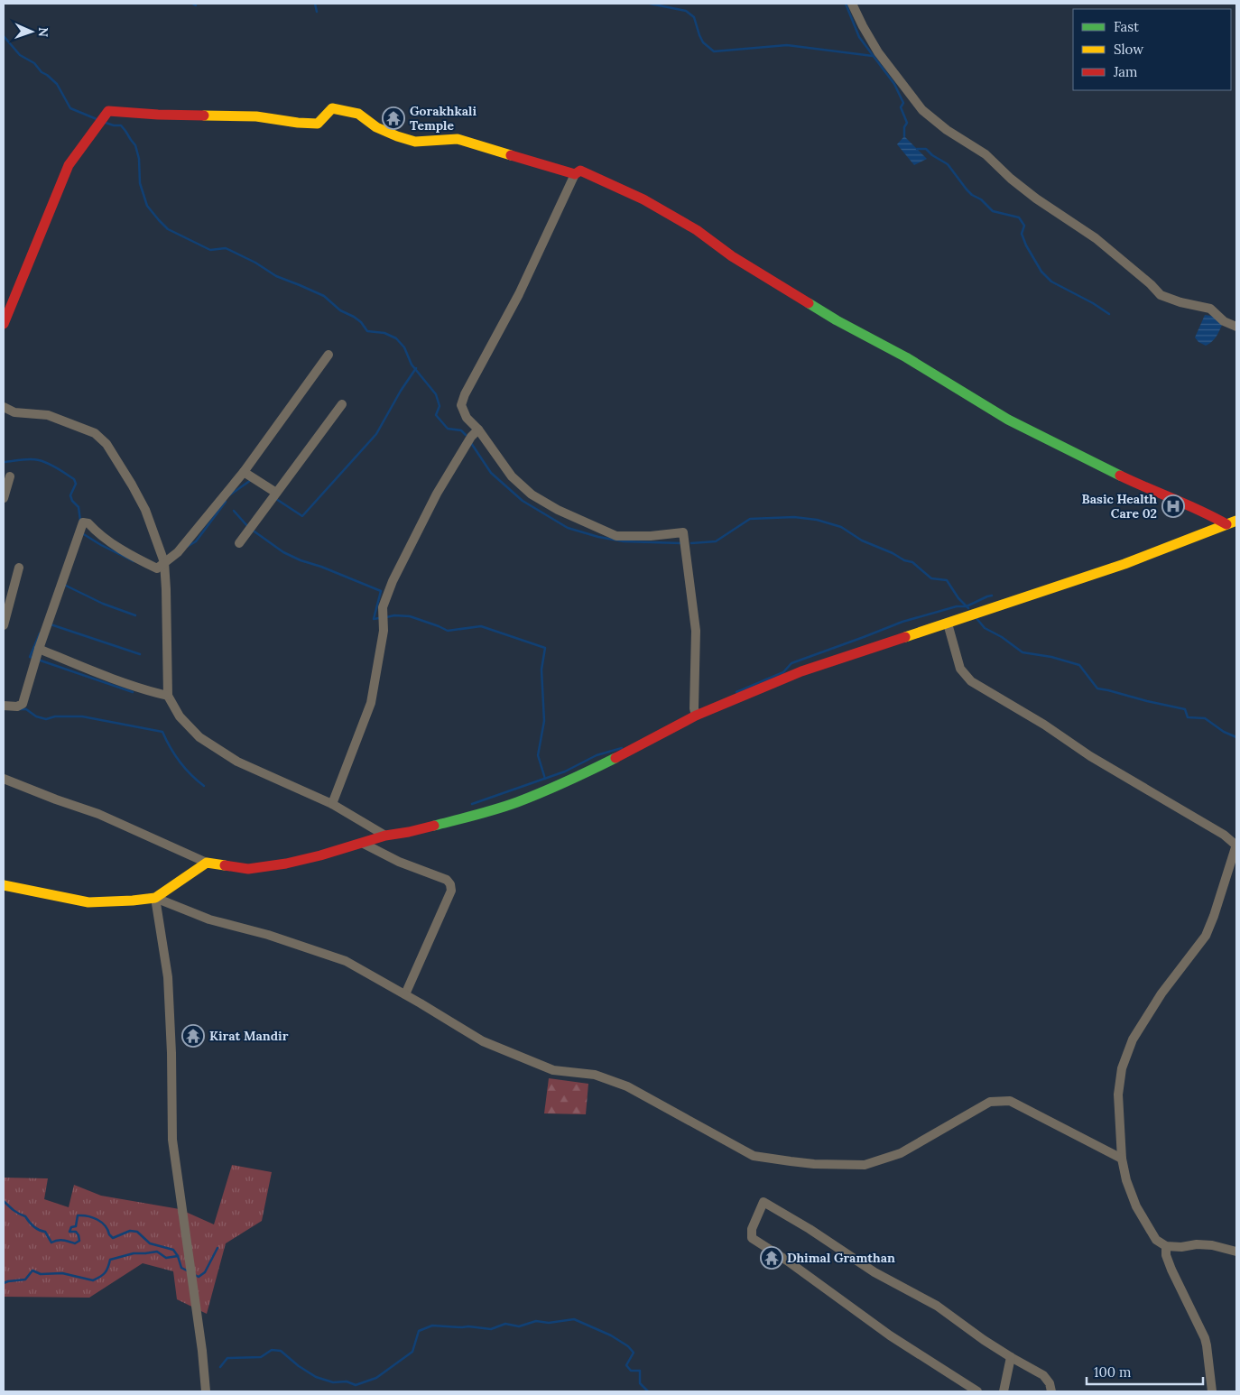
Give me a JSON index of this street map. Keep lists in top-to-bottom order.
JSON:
{
  "places": {
    "temple": ["Gorakhkali Temple", "Kirat Mandir", "Dhimal Gramthan"],
    "hospital": ["Basic Health Care 02"]
  },
  "legend": ["Fast", "Slow", "Jam"],
  "scale_bar": "100 m",
  "north": "right"
}
